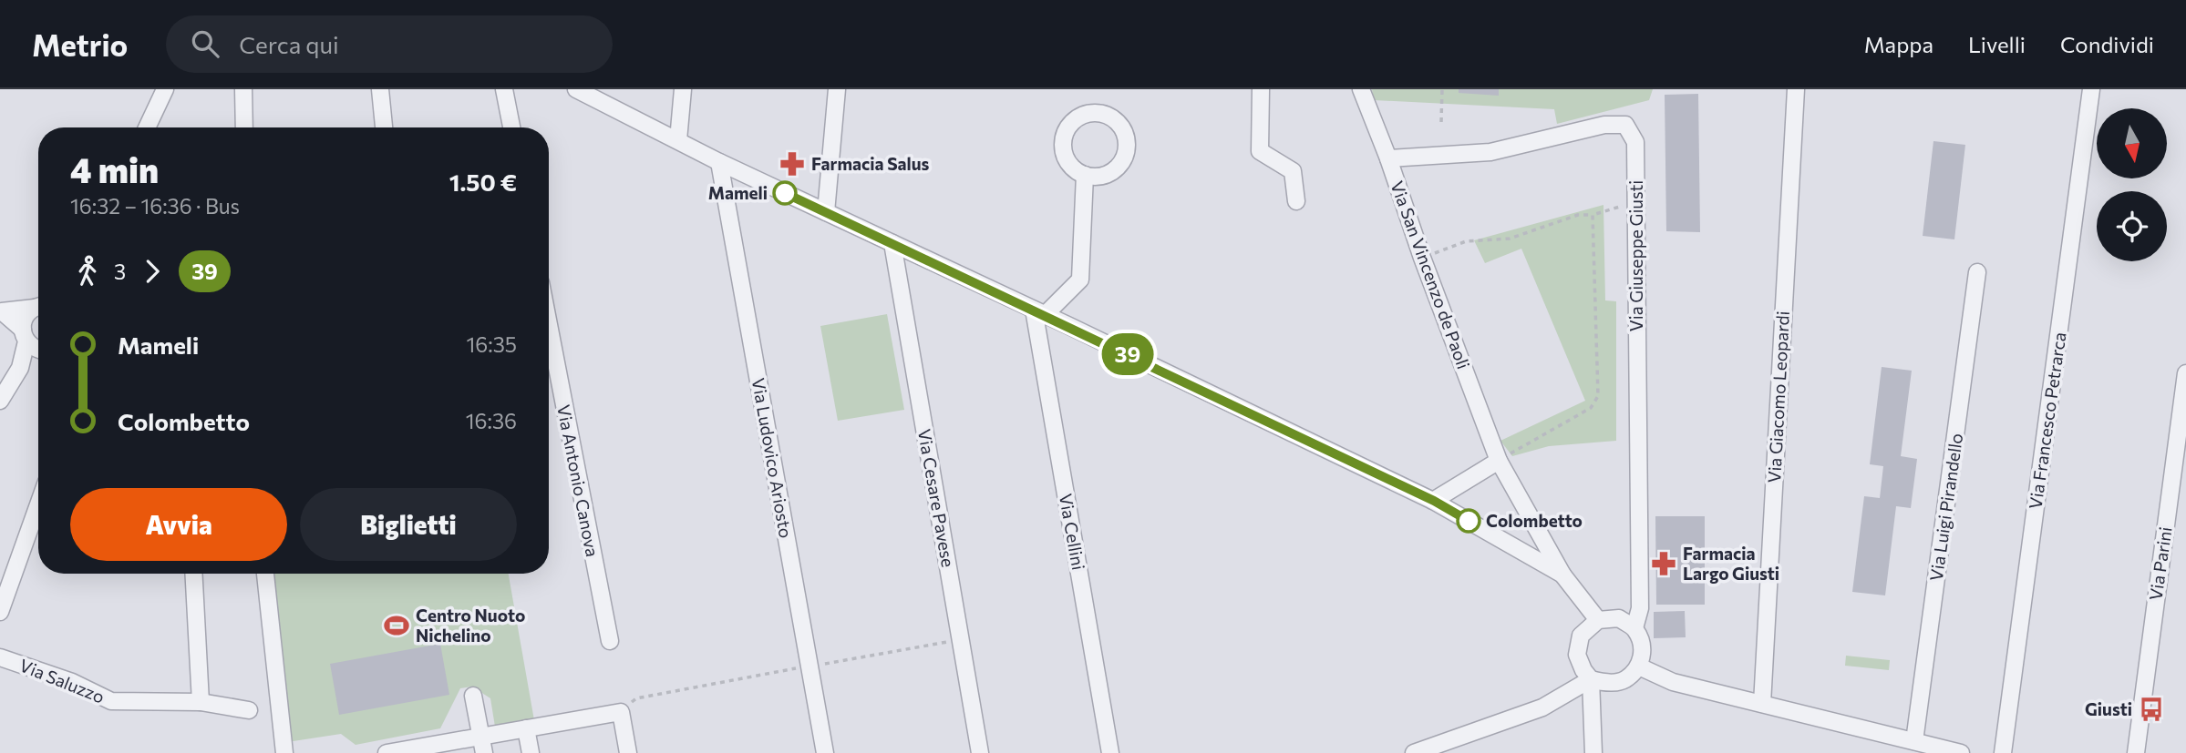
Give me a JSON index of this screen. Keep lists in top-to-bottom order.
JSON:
{
  "streets": {
    "street": [
      "Via Giuseppe Giusti",
      "Via San Vincenzo de Paoli",
      "Via Giacomo Leopardi",
      "Via Francesco Petrarca",
      "Via Ludovico Ariosto",
      "Via Antonio Canova",
      "Via Cesare Pavese",
      "Via Luigi Pirandello",
      "Via Cellini",
      "Via Parini",
      "Via Saluzzo"
    ]
  },
  "crossings": [
    ["Via Giuseppe Giusti", "Via San Vincenzo de Paoli"]
  ],
  "places": {
    "pharmacy": ["Farmacia Salus", "Farmacia Largo Giusti"],
    "other": ["Mameli", "Colombetto"],
    "sports": ["Centro Nuoto Nichelino"],
    "bus stop": ["Giusti"]
  },
  "lines": ["bus line 39"],
  "north": "bottom",
  "page": {
    "header": "Metrio",
    "search": "Cerca qui",
    "nav": ["Mappa", "Livelli", "Condividi"],
    "on_map": "39",
    "heading": ["4 min", "16:32 – 16:36 · Bus", "1.50 €"],
    "legs": ["3", "39"],
    "list": [
      {
        "name": "Mameli",
        "value": "16:35"
      },
      {
        "name": "Colombetto",
        "value": "16:36"
      }
    ],
    "buttons": ["Avvia", "Biglietti"]
  }
}
